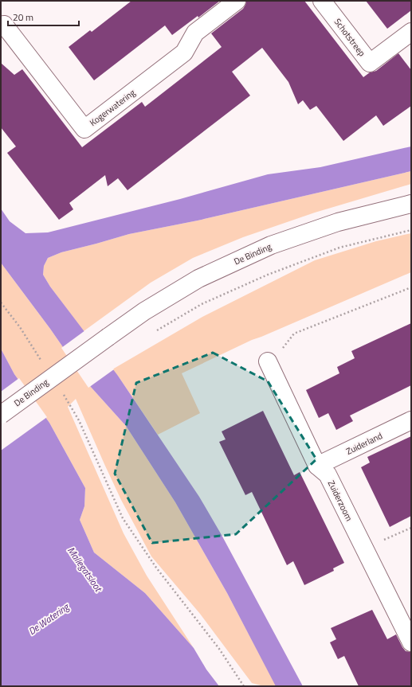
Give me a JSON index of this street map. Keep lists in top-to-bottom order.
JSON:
{
  "streets": {
    "street": [
      "Schotstreep",
      "Kogerwatering",
      "De Binding",
      "Zuiderland",
      "Zuiderzoom"
    ]
  },
  "crossings": [
    ["Zuiderland", "Zuiderzoom"]
  ],
  "water": ["Mallegatsloot", "De Watering"],
  "scale_bar": "20 m"
}
